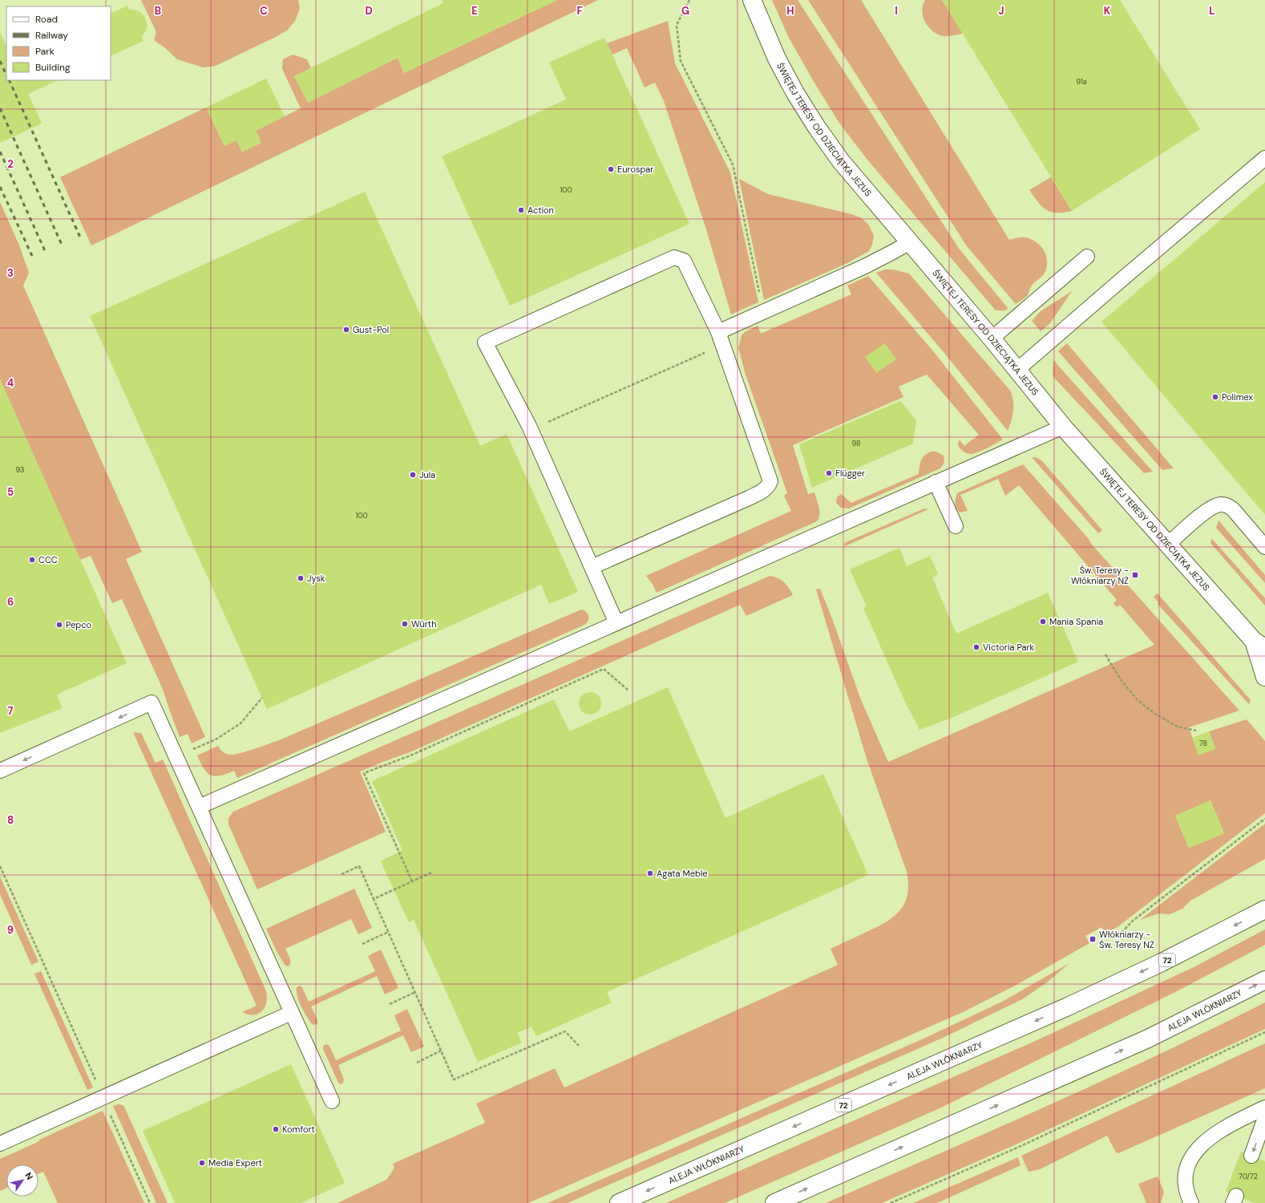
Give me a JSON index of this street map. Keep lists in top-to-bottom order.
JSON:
{
  "streets": {
    "main road": ["ŚWIĘTEJ TERESY OD DZIECIĄTKA JEZUS", "72", "ALEJA WŁÓKNIARZY"]
  },
  "places": {
    "other": [
      "Eurospar",
      "Action",
      "Gust-Pol",
      "Polimex",
      "Flügger",
      "Jula",
      "CCC",
      "Jysk",
      "Mania Spania",
      "Würth",
      "Pepco",
      "Victoria Park",
      "Agata Meble",
      "Komfort",
      "Media Expert"
    ],
    "transit": ["Św. Teresy - Włókniarzy NŻ", "Włókniarzy - Św. Teresy NŻ"]
  },
  "house_numbers": [
    "91a",
    "100",
    "98",
    "93",
    "100",
    "78",
    "70/72"
  ],
  "legend": [
    "Road",
    "Railway",
    "Park",
    "Building"
  ],
  "north": "top right",
  "grid": {
    "columns": [
      "B",
      "C",
      "D",
      "E",
      "F",
      "G",
      "H",
      "I",
      "J",
      "K",
      "L"
    ],
    "rows": [
      "2",
      "3",
      "4",
      "5",
      "6",
      "7",
      "8",
      "9"
    ]
  }
}
